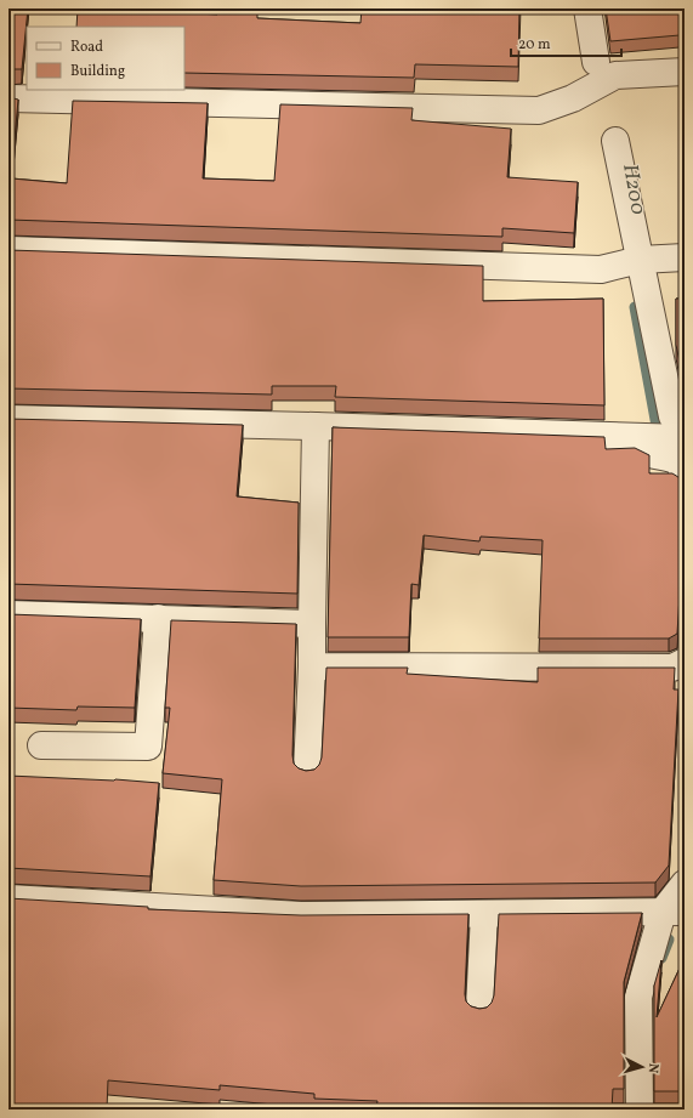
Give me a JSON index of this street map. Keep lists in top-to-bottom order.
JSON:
{
  "water": ["H200"],
  "legend": ["Road", "Building"],
  "scale_bar": "20 m",
  "north": "right"
}
